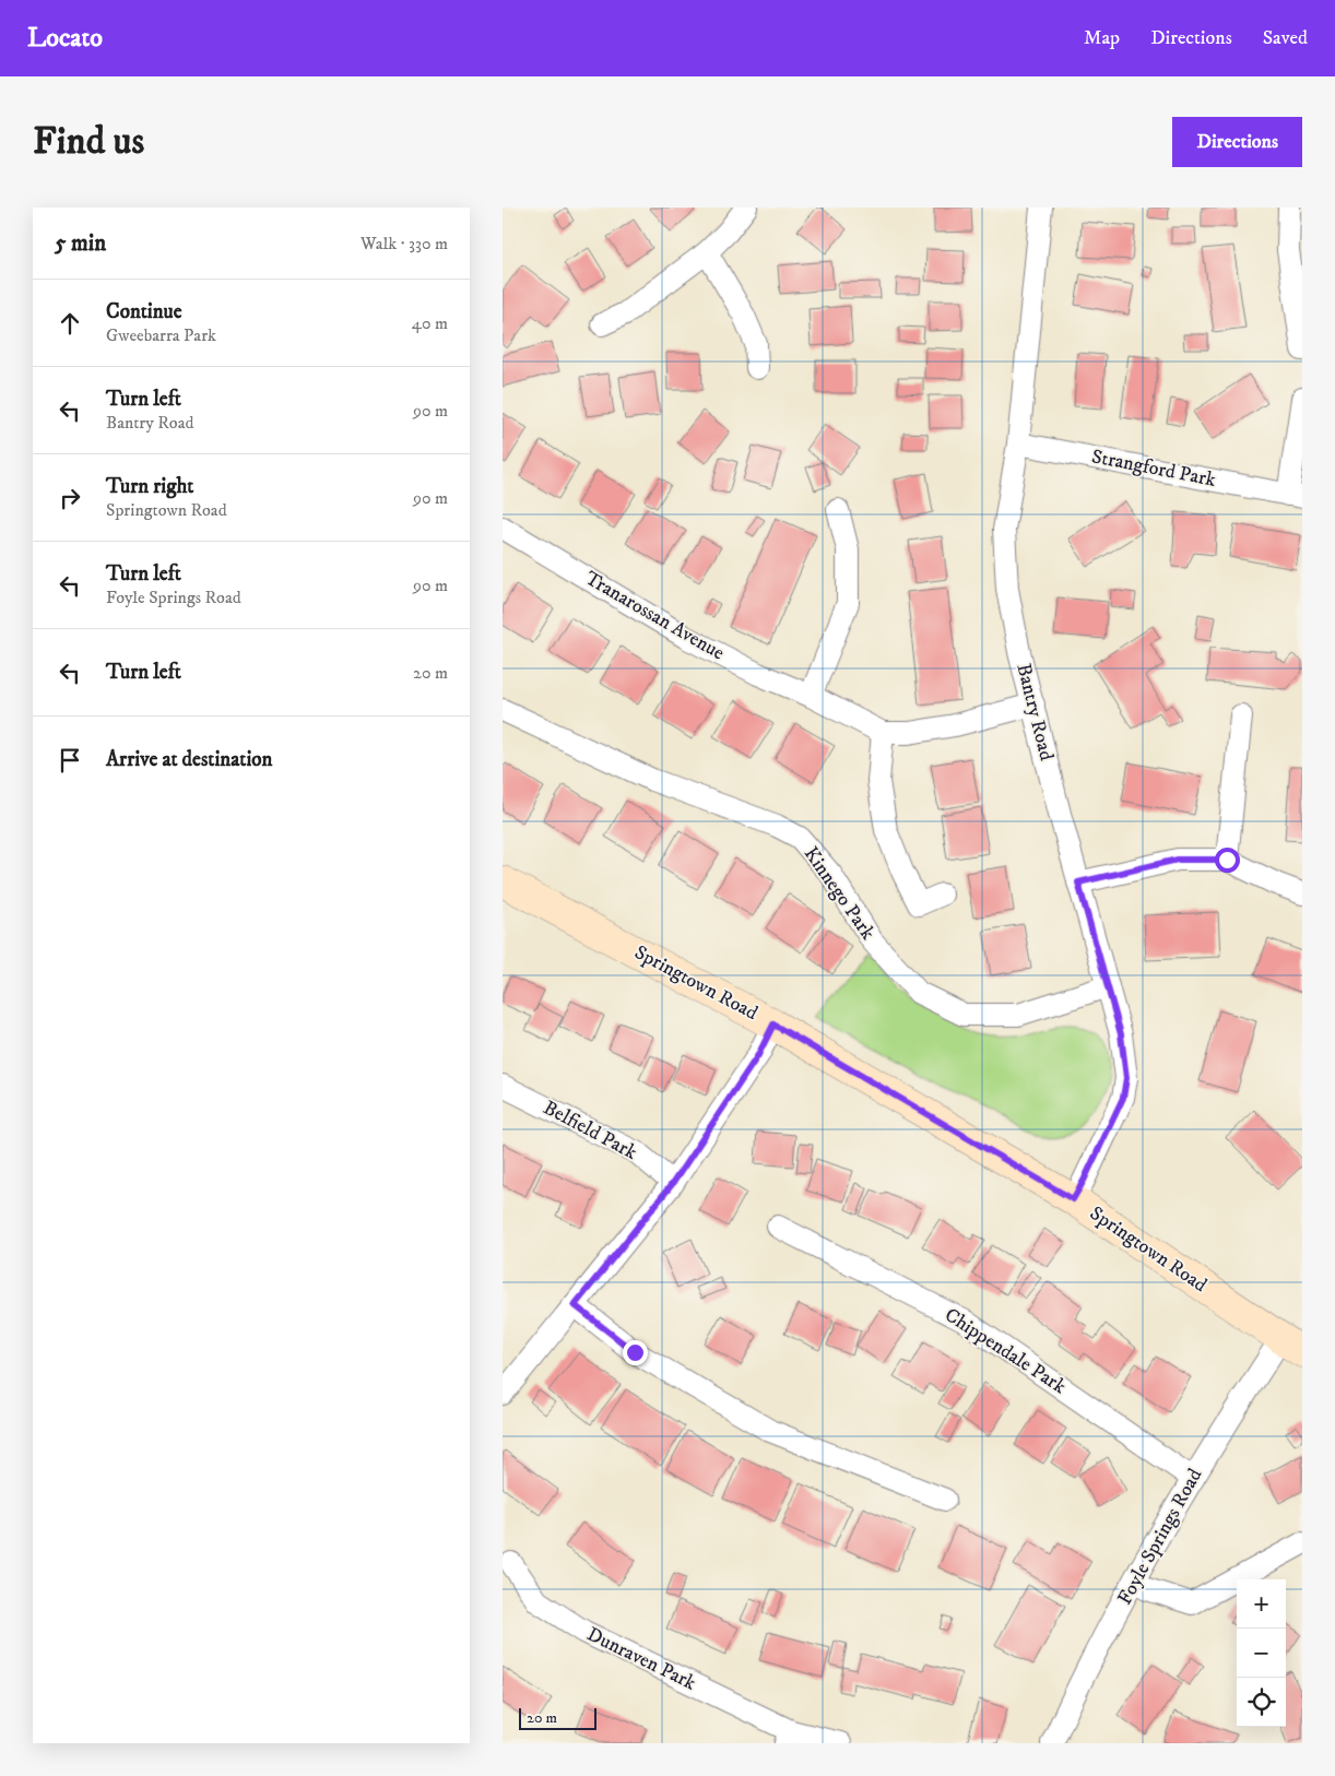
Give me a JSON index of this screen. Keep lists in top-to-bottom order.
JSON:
{
  "streets": {
    "main road": ["Springtown Road"],
    "street": [
      "Strangford Park",
      "Tranarossan Avenue",
      "Bantry Road",
      "Kinnego Park",
      "Belfield Park",
      "Chippendale Park",
      "Foyle Springs Road",
      "Dunraven Park"
    ]
  },
  "crossings": [
    ["Strangford Park", "Bantry Road"],
    ["Tranarossan Avenue", "Bantry Road"],
    ["Bantry Road", "Kinnego Park"],
    ["Bantry Road", "Springtown Road"],
    ["Springtown Road", "Foyle Springs Road"],
    ["Chippendale Park", "Foyle Springs Road"]
  ],
  "scale_bar": "20 m",
  "page": {
    "header": "Locato",
    "nav": ["Map", "Directions", "Saved"],
    "buttons": "Directions",
    "title": "Find us",
    "heading": ["5 min", "Walk · 330 m"],
    "list": [
      ["Continue", "Gweebarra Park", "40 m"],
      ["Turn left", "Bantry Road", "90 m"],
      ["Turn right", "Springtown Road", "90 m"],
      ["Turn left", "Foyle Springs Road", "90 m"],
      ["Turn left", "20 m"],
      "Arrive at destination"
    ],
    "map_buttons": ["+", "−"],
    "scale": "20 m"
  }
}
